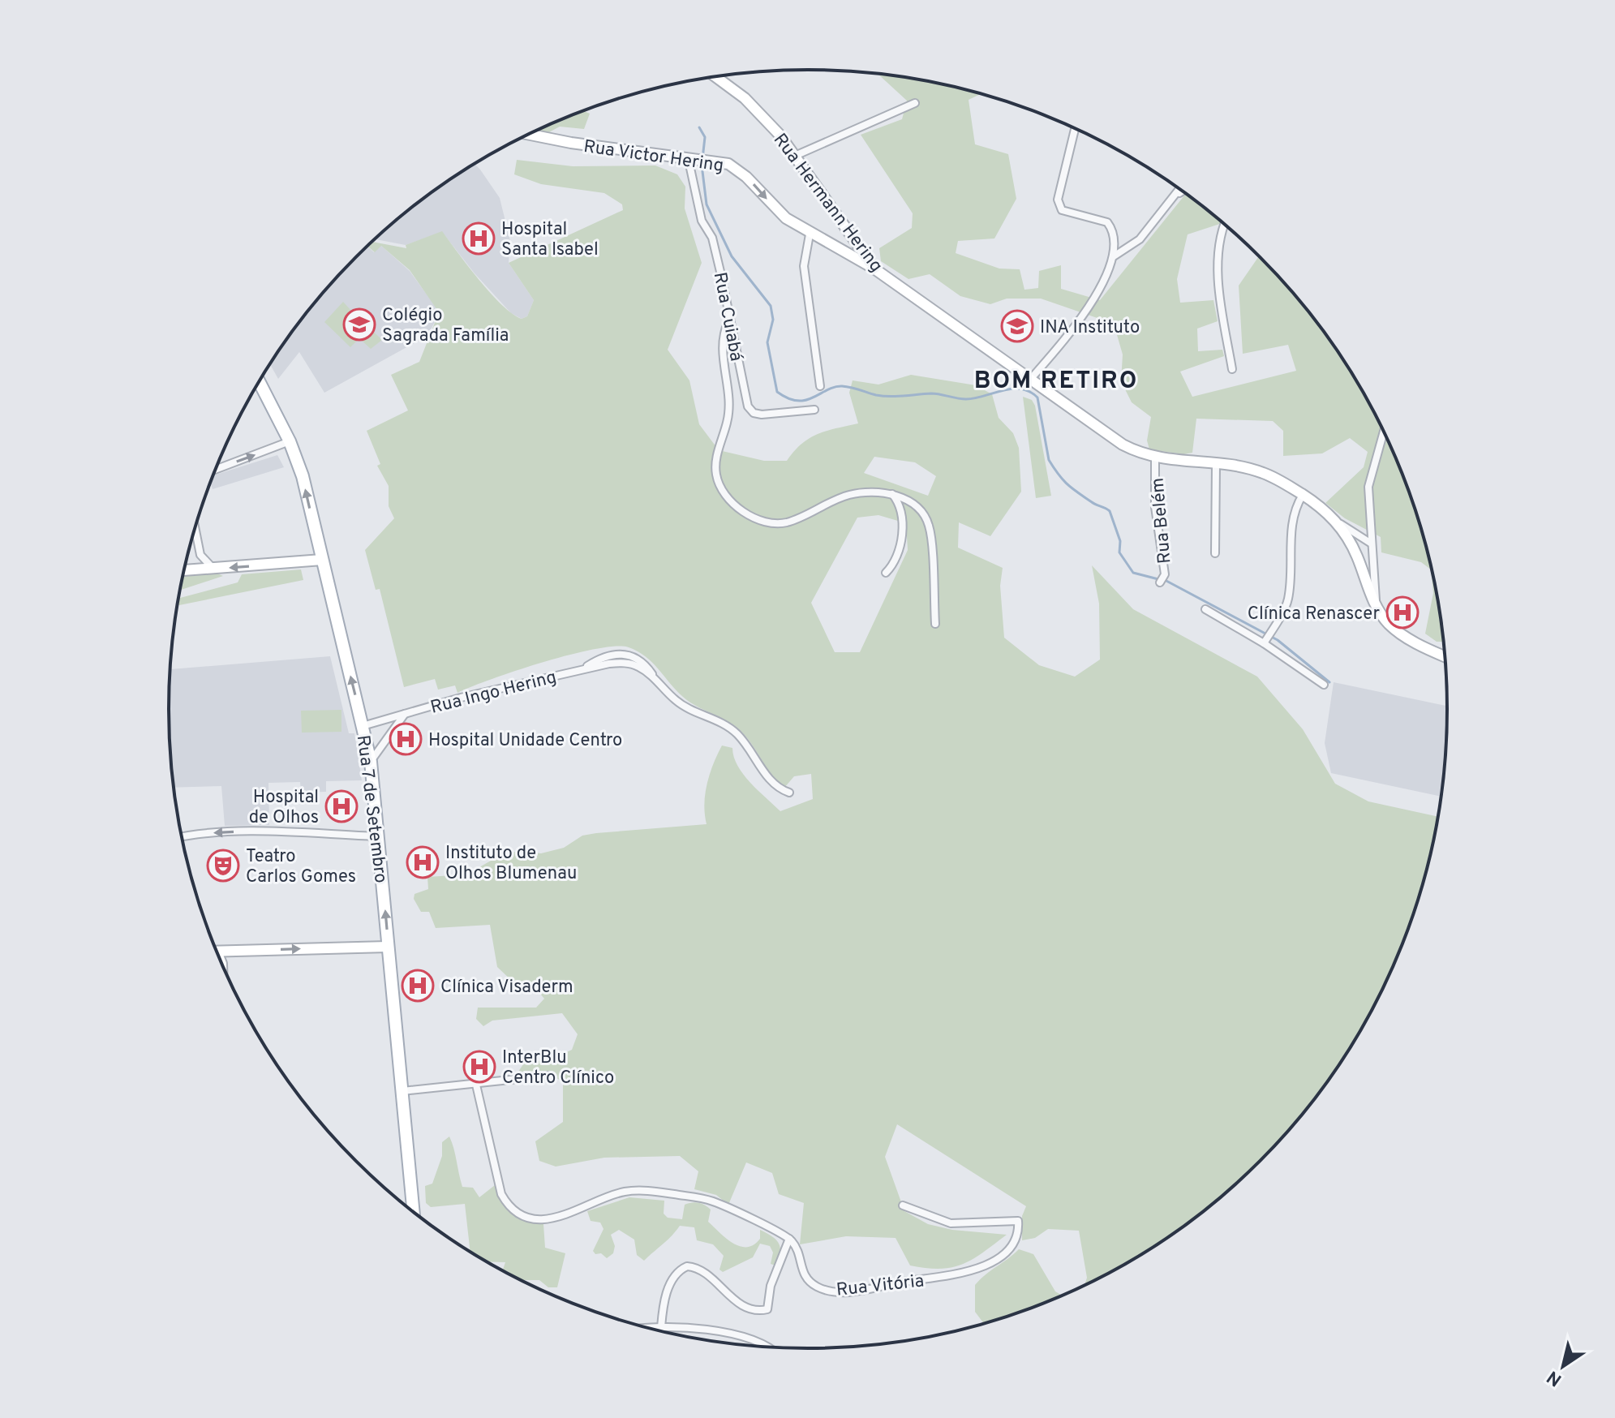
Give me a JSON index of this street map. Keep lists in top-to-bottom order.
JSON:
{
  "streets": {
    "main road": ["Rua 7 de Setembro"],
    "street": [
      "Rua Victor Hering",
      "Rua Hermann Hering",
      "Rua Cuiabá",
      "Rua Belém",
      "Rua Ingo Hering",
      "Rua Vitória"
    ]
  },
  "crossings": [
    ["Rua Victor Hering", "Rua Hermann Hering"],
    ["Rua Victor Hering", "Rua Cuiabá"],
    ["Rua Hermann Hering", "Rua Belém"],
    ["Rua Ingo Hering", "Rua 7 de Setembro"]
  ],
  "one_way": ["Rua 7 de Setembro"],
  "districts": ["BOM RETIRO"],
  "places": {
    "hospital": [
      "Hospital Santa Isabel",
      "Clínica Renascer",
      "Hospital Unidade Centro",
      "Hospital de Olhos",
      "Instituto de Olhos Blumenau",
      "Clínica Visaderm",
      "InterBlu Centro Clínico"
    ],
    "school or university": ["Colégio Sagrada Família", "INA Instituto"],
    "theatre": ["Teatro Carlos Gomes"]
  },
  "north": "bottom left"
}
